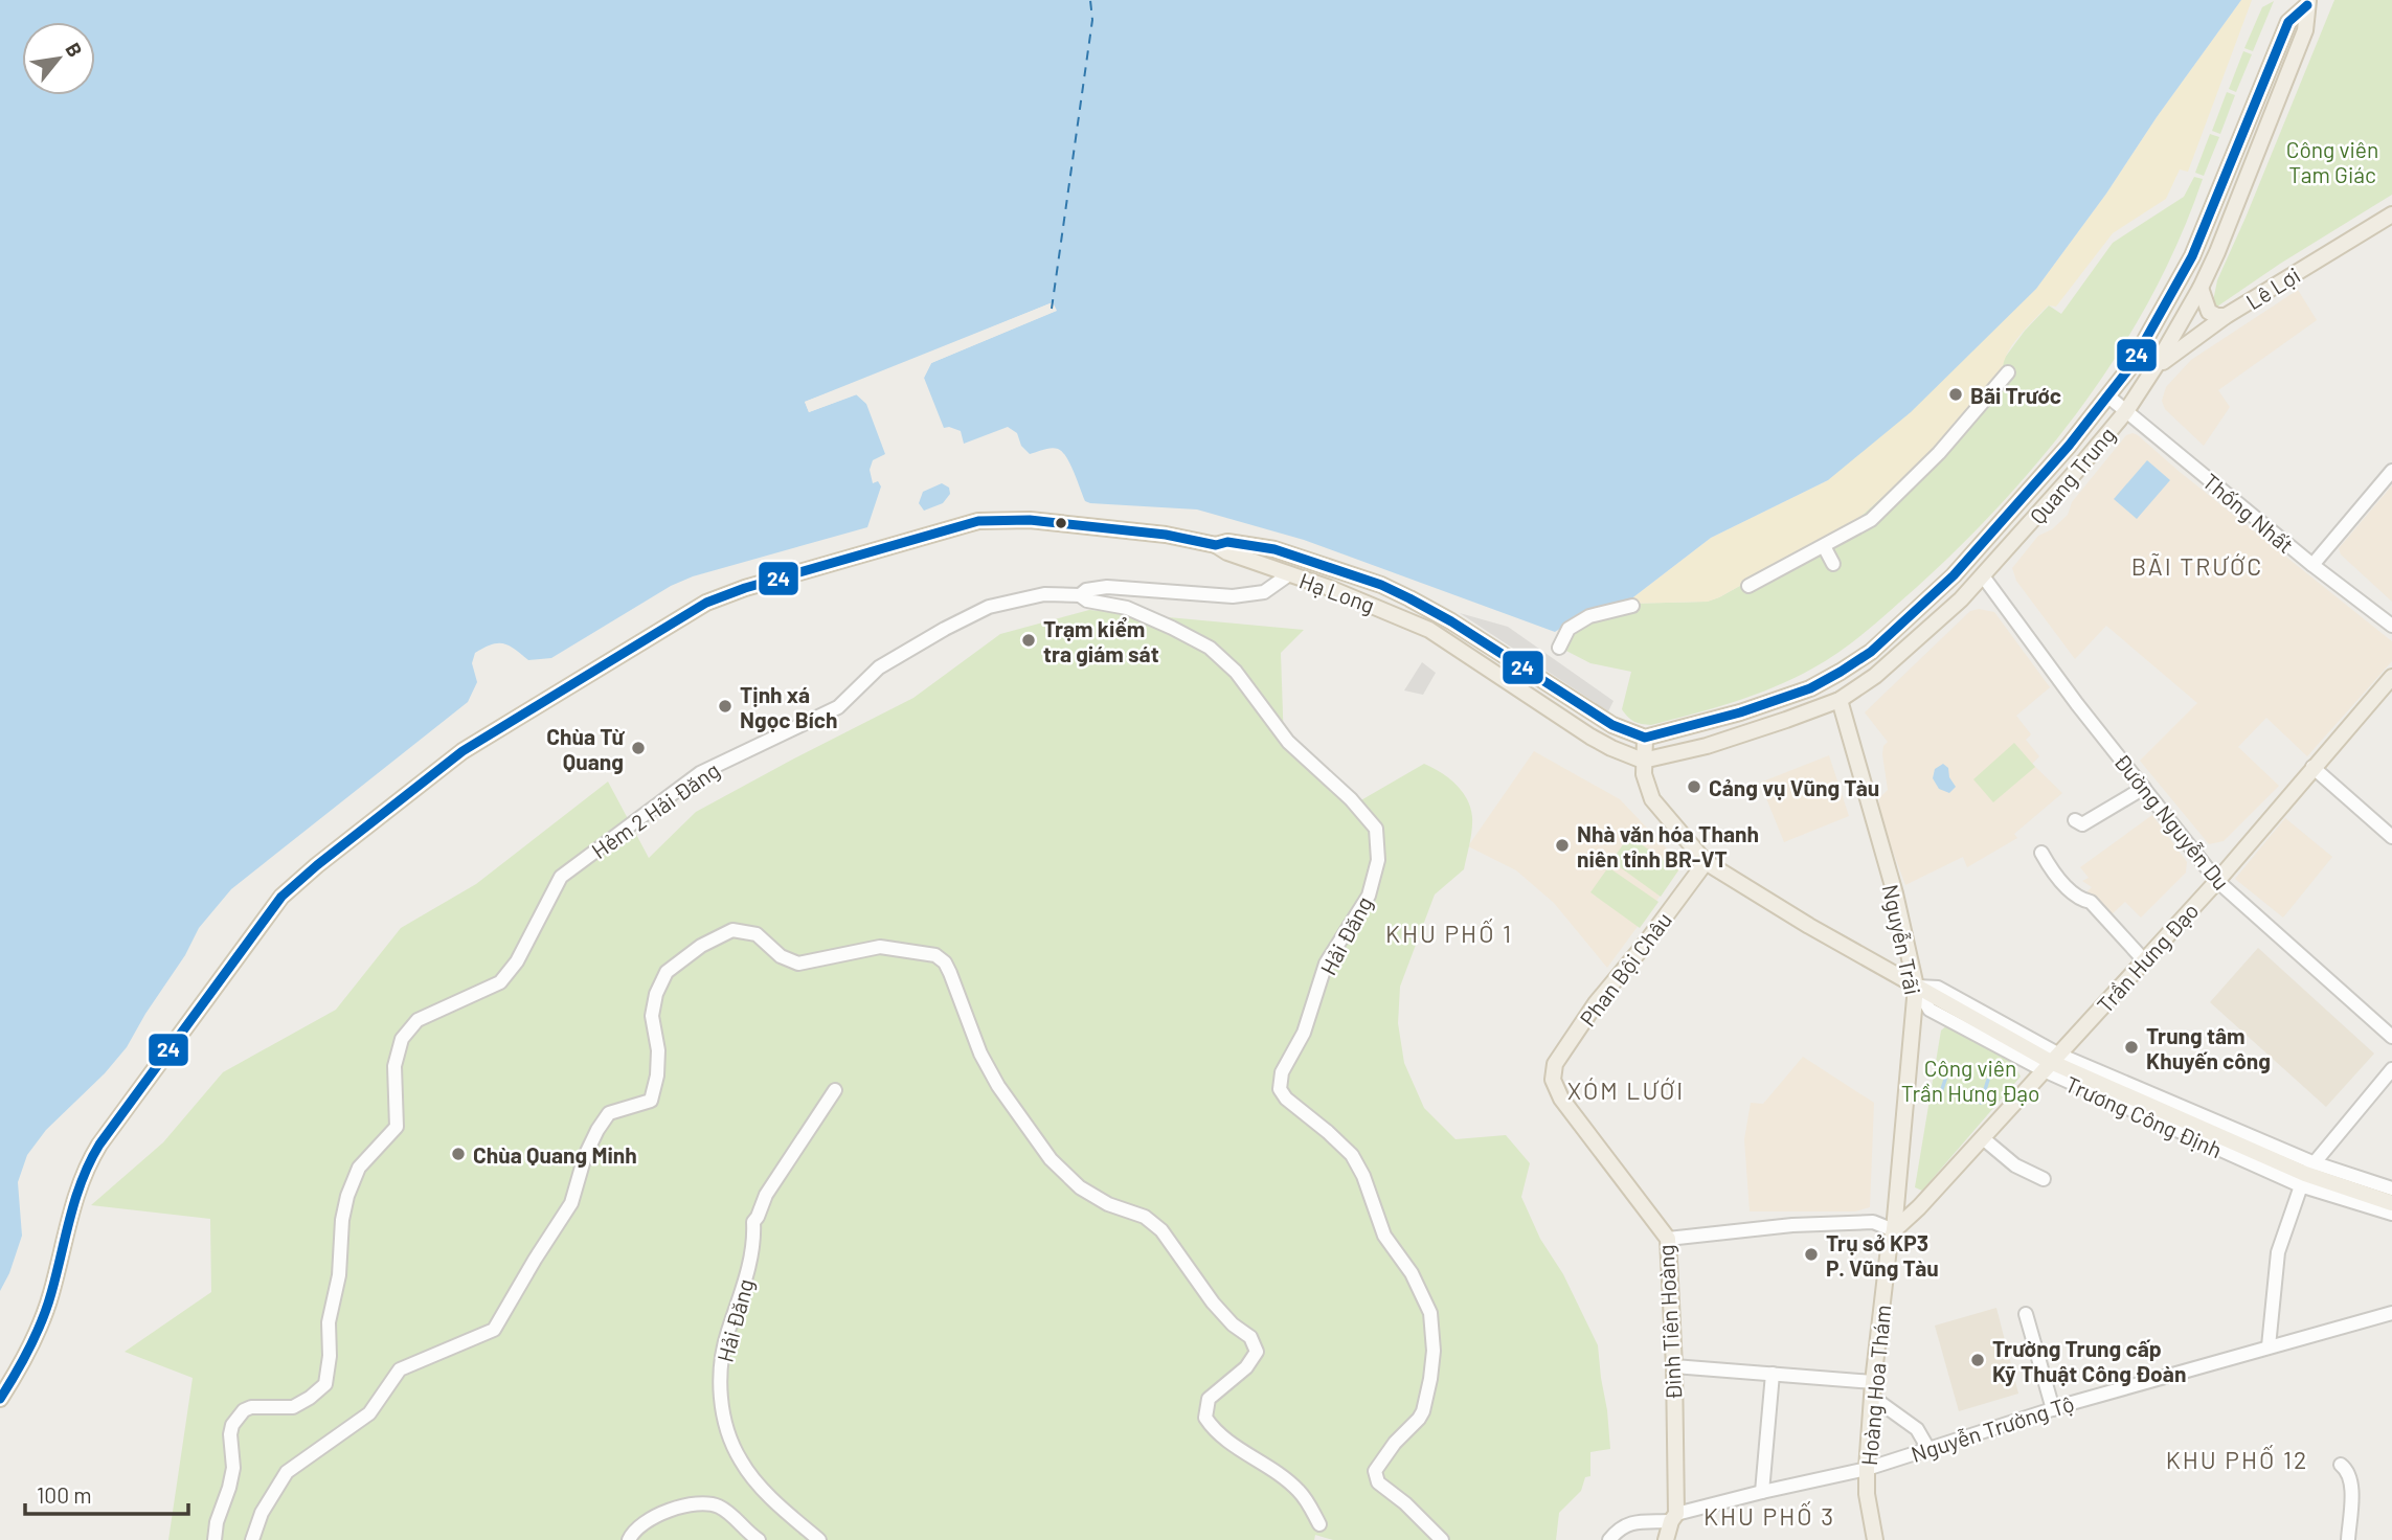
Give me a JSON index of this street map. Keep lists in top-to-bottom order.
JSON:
{
  "streets": {
    "main road": [
      "Lê Lợi",
      "Quang Trung",
      "Hạ Long",
      "Nguyễn Trãi",
      "Trần Hưng Đạo",
      "Phan Bội Châu",
      "Trương Công Định",
      "Đinh Tiên Hoàng",
      "Hoàng Hoa Thám"
    ],
    "street": [
      "Thống Nhất",
      "Hẻm 2 Hải Đăng",
      "Đường Nguyễn Du",
      "Hải Đăng",
      "Nguyễn Trường Tộ"
    ]
  },
  "crossings": [
    ["Lê Lợi", "Quang Trung"],
    ["Quang Trung", "Thống Nhất"],
    ["Quang Trung", "Hạ Long"],
    ["Quang Trung", "Đường Nguyễn Du"],
    ["Quang Trung", "Nguyễn Trãi"],
    ["Quang Trung", "Trương Công Định"],
    ["Hạ Long", "Trương Công Định"],
    ["Hẻm 2 Hải Đăng", "Hải Đăng"],
    ["Đường Nguyễn Du", "Trần Hưng Đạo"],
    ["Nguyễn Trãi", "Trần Hưng Đạo"],
    ["Nguyễn Trãi", "Trương Công Định"],
    ["Nguyễn Trãi", "Hoàng Hoa Thám"],
    ["Trần Hưng Đạo", "Trương Công Định"],
    ["Trần Hưng Đạo", "Hoàng Hoa Thám"],
    ["Phan Bội Châu", "Trương Công Định"],
    ["Phan Bội Châu", "Đinh Tiên Hoàng"],
    ["Đinh Tiên Hoàng", "Nguyễn Trường Tộ"],
    ["Hoàng Hoa Thám", "Nguyễn Trường Tộ"]
  ],
  "districts": [
    "BÃI TRƯỚC",
    "KHU PHỐ 1",
    "XÓM LƯỚI",
    "KHU PHỐ 12",
    "KHU PHỐ 3"
  ],
  "parks": ["Công viên Tam Giác", "Công viên Trần Hưng Đạo"],
  "places": [
    "Bãi Trước",
    "Trạm kiểm tra giám sát",
    "Tịnh xá Ngọc Bích",
    "Chùa Từ Quang",
    "Cảng vụ Vũng Tàu",
    "Nhà văn hóa Thanh niên tỉnh BR-VT",
    "Trung tâm Khuyến công",
    "Chùa Quang Minh",
    "Trụ sở KP3 P. Vũng Tàu",
    "Trường Trung cấp Kỹ Thuật Công Đoàn"
  ],
  "lines": ["transit line 24"],
  "scale_bar": "100 m",
  "north": "top right"
}
